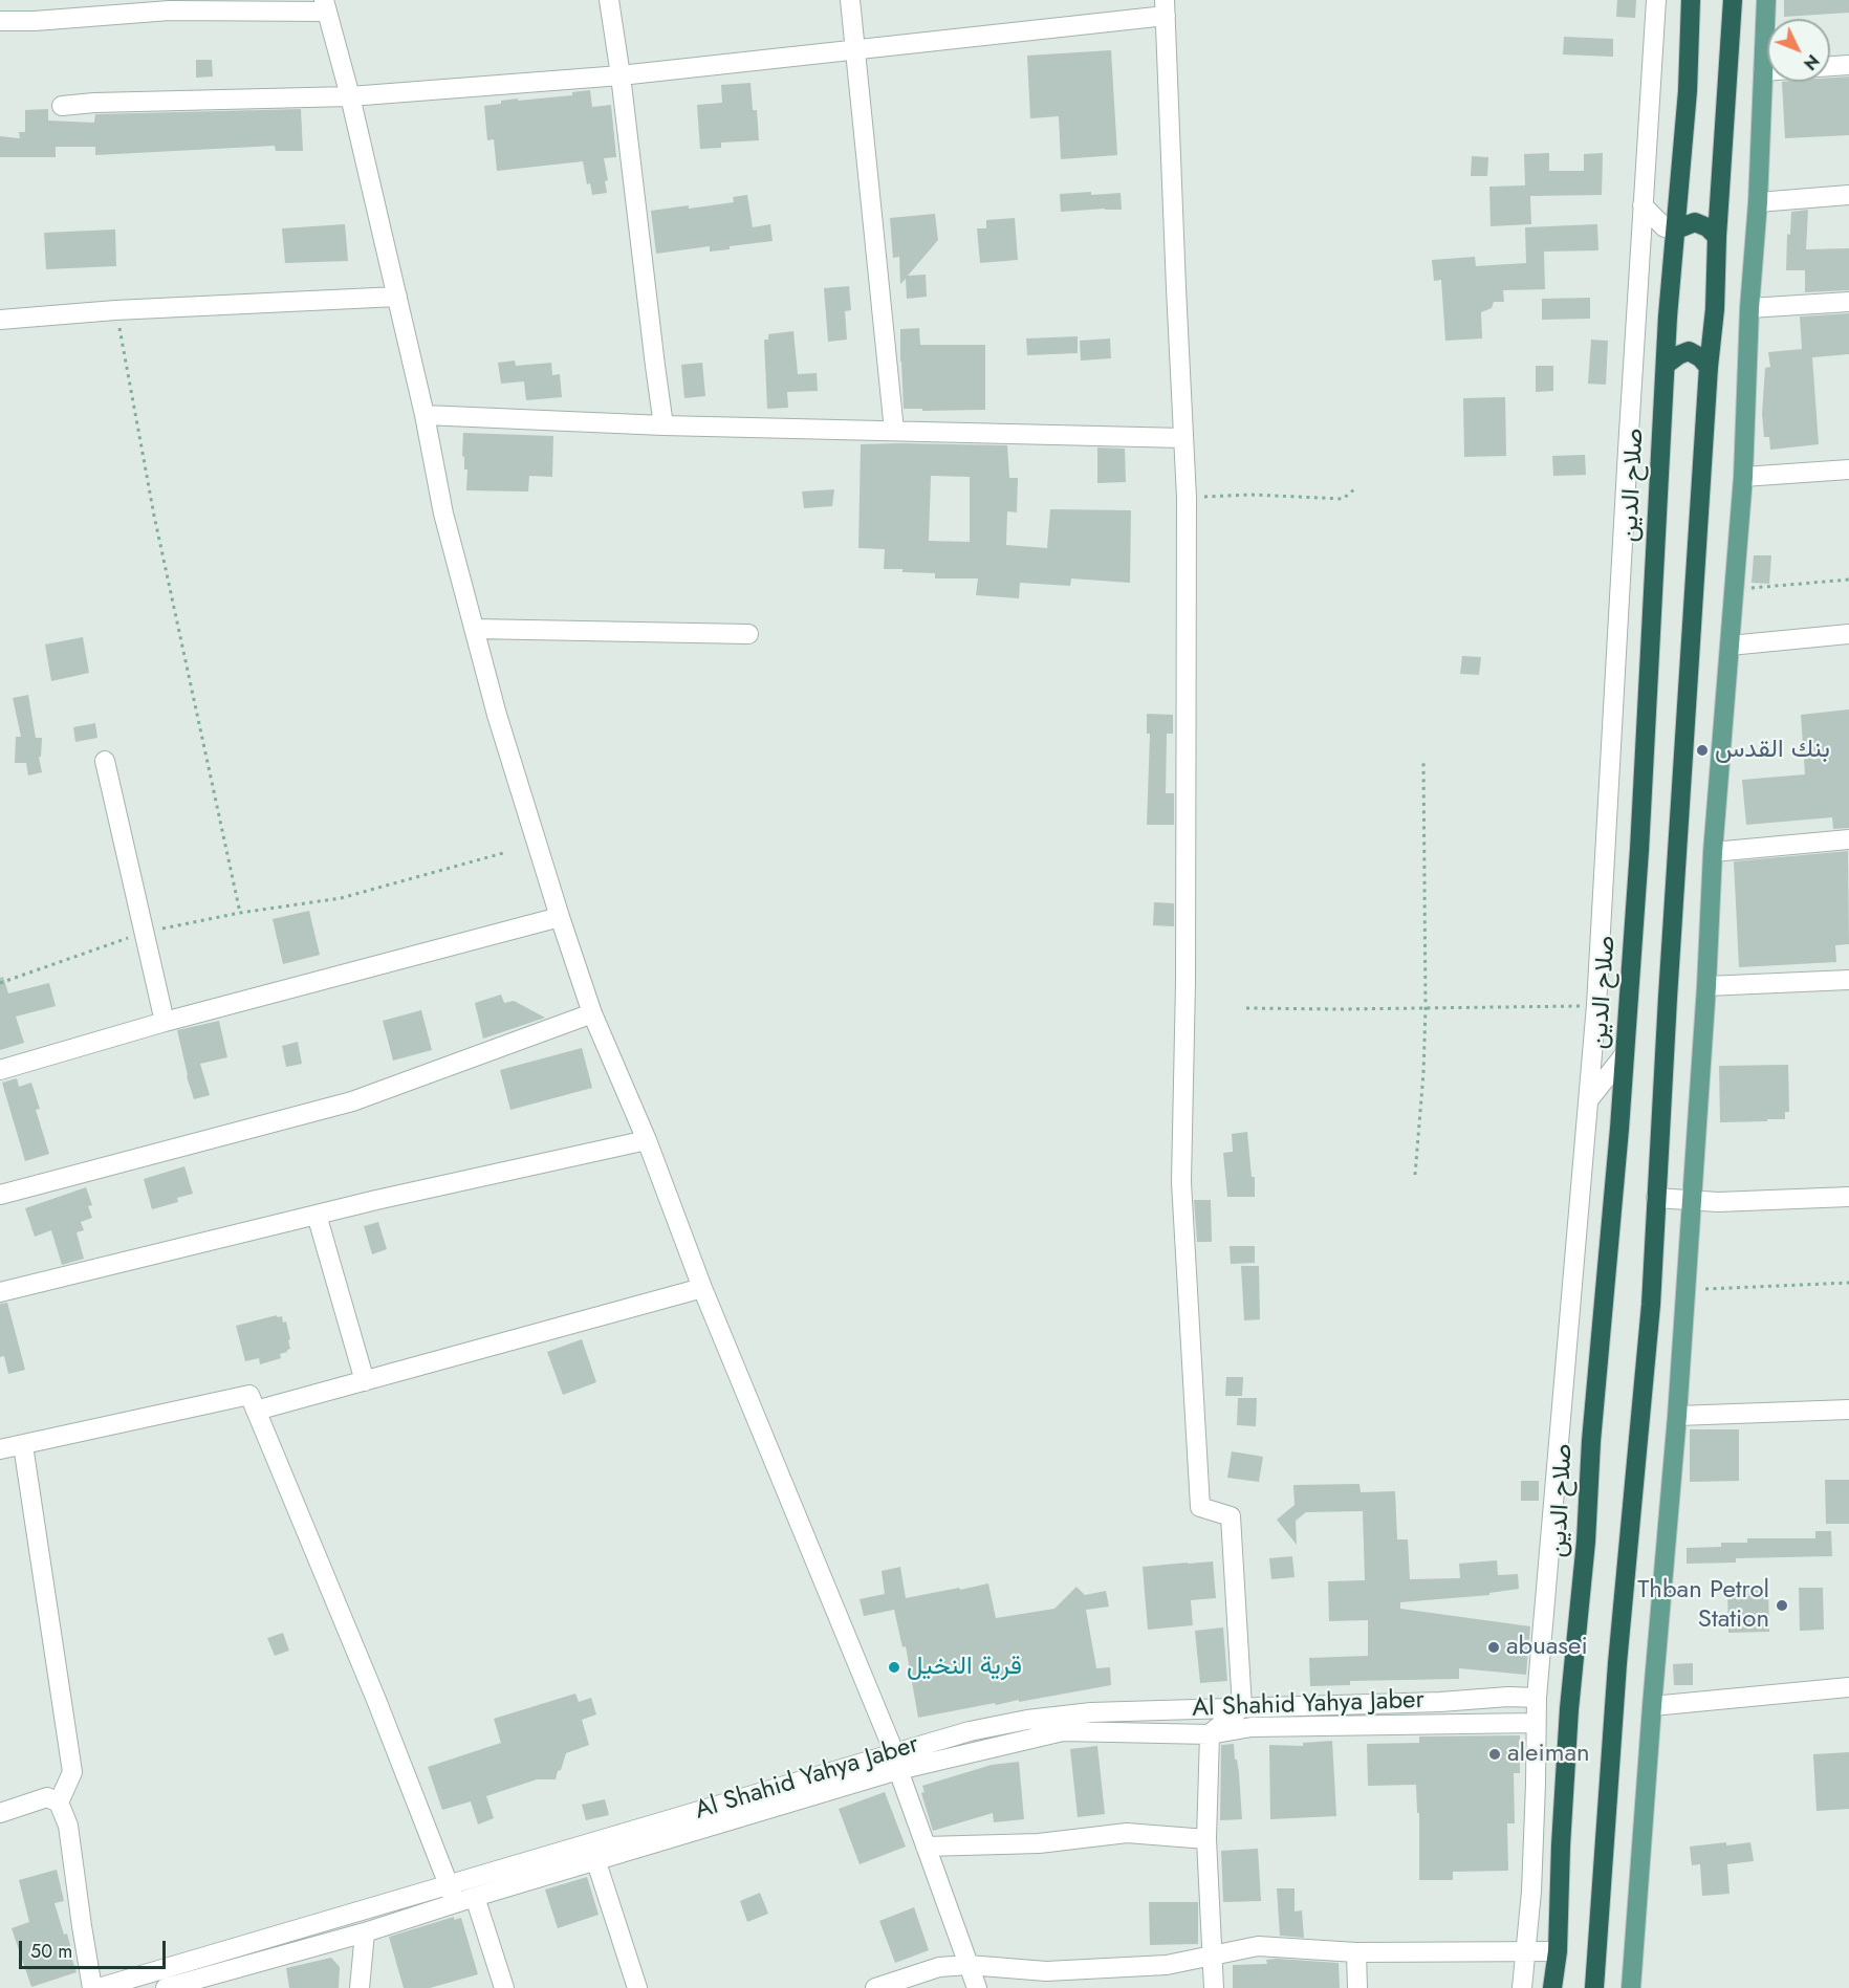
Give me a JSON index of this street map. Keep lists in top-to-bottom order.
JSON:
{
  "streets": {
    "highway": ["صلاح الدين"],
    "street": ["Al Shahid Yahya Jaber"]
  },
  "places": [
    "بنك القدس",
    "Thban Petrol Station",
    "abuasei",
    "قرية النخيل",
    "aleiman"
  ],
  "scale_bar": "50 m",
  "north": "bottom right"
}
